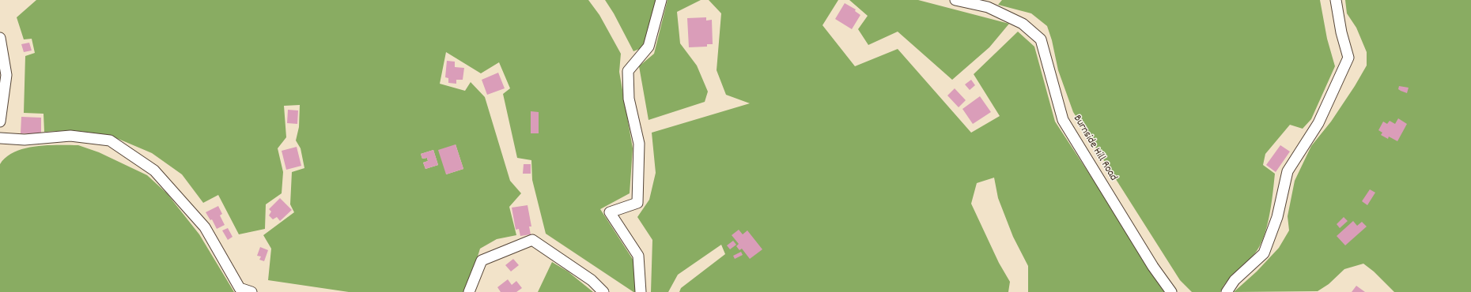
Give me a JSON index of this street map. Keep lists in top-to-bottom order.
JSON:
{
  "streets": {
    "street": ["Burnside Hill Road"]
  }
}
